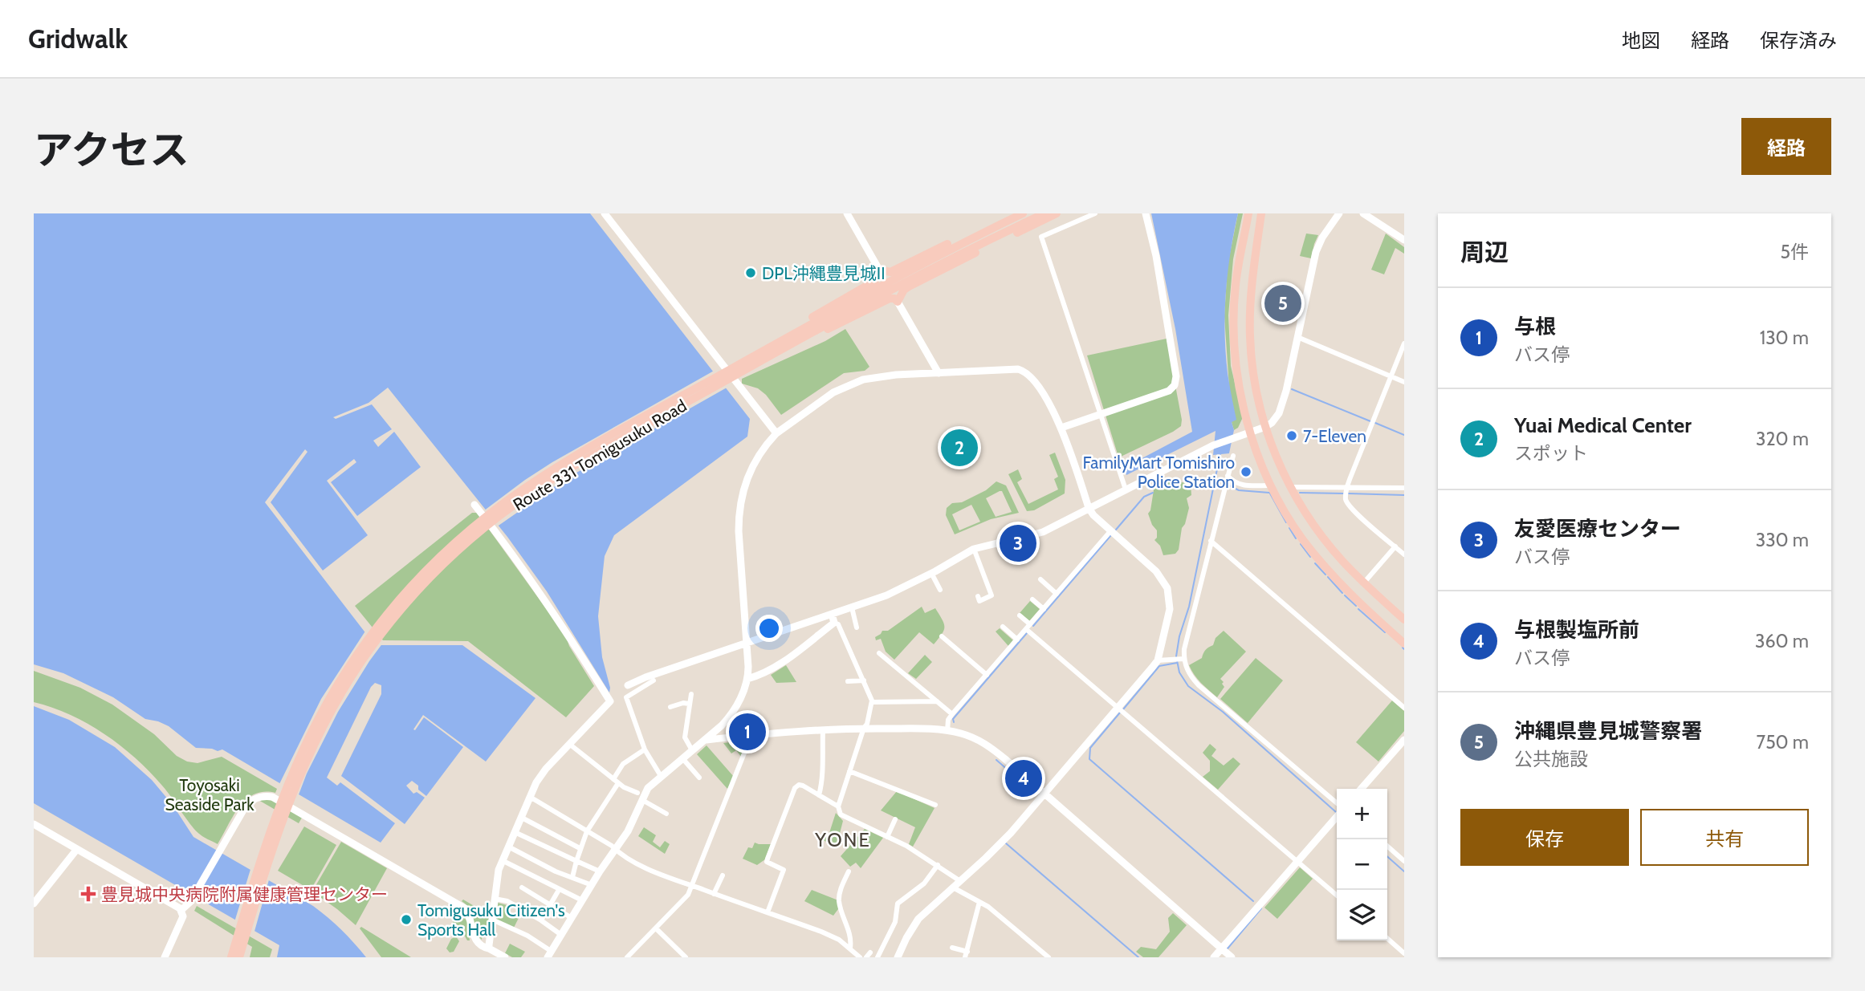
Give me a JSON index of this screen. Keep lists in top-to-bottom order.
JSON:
{
  "streets": {
    "highway": ["Route 331 Tomigusuku Road"]
  },
  "districts": ["YONE"],
  "parks": ["Toyosaki Seaside Park"],
  "places": {
    "other": [
      "DPL沖縄豊見城II",
      "7-Eleven",
      "FamilyMart Tomishiro Police Station",
      "Tomigusuku Citizen's Sports Hall"
    ],
    "health": ["豊見城中央病院附属健康管理センター"]
  },
  "page": {
    "header": "Gridwalk",
    "nav": ["地図", "経路", "保存済み"],
    "title": "アクセス",
    "buttons": [
      "経路",
      ["保存", "共有"]
    ],
    "heading": ["周辺", "5件"],
    "pins": [
      "5",
      "2",
      "3",
      "1",
      "4"
    ],
    "list": [
      {
        "mark": "1",
        "name": "与根",
        "note": "バス停",
        "value": "130 m"
      },
      {
        "mark": "2",
        "name": "Yuai Medical Center",
        "note": "スポット",
        "value": "320 m"
      },
      {
        "mark": "3",
        "name": "友愛医療センター",
        "note": "バス停",
        "value": "330 m"
      },
      {
        "mark": "4",
        "name": "与根製塩所前",
        "note": "バス停",
        "value": "360 m"
      },
      {
        "mark": "5",
        "name": "沖縄県豊見城警察署",
        "note": "公共施設",
        "value": "750 m"
      }
    ],
    "map_buttons": ["+", "−"]
  }
}
